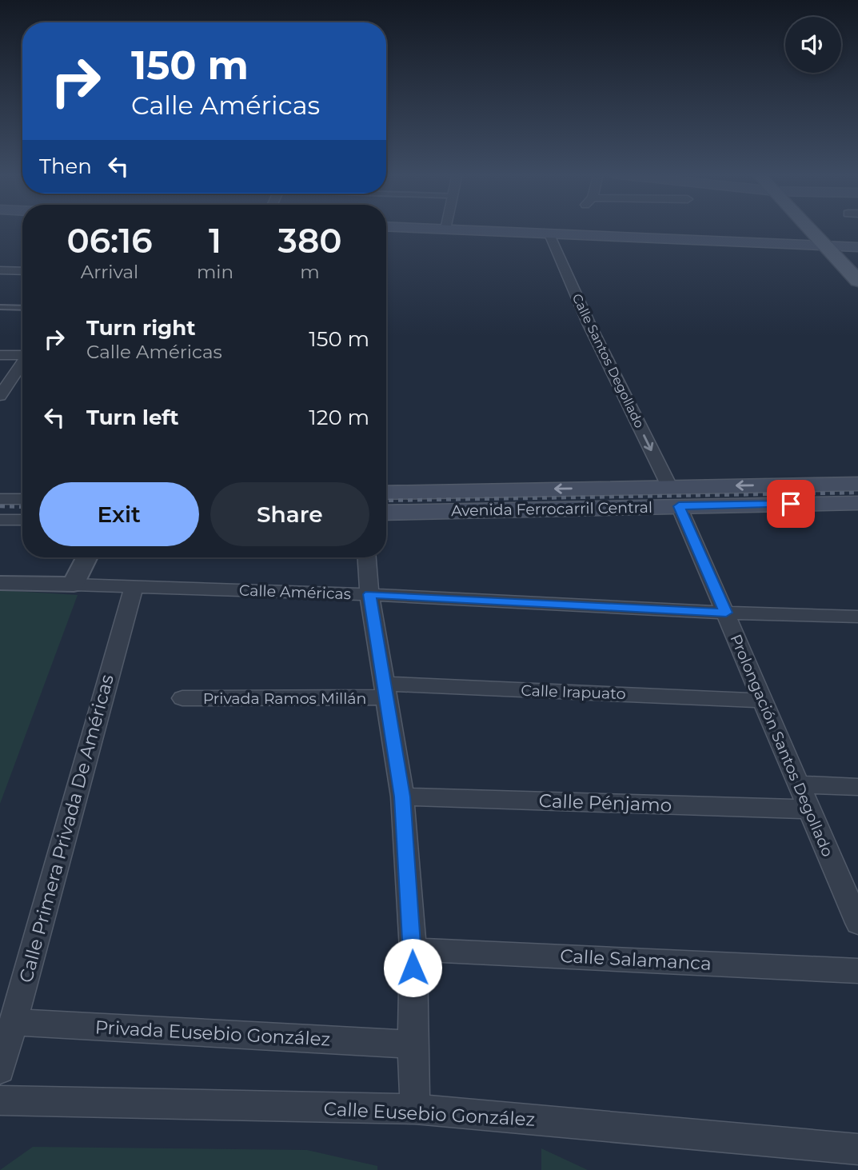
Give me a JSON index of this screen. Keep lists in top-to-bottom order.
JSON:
{
  "streets": {
    "main road": ["Avenida Ferrocarril Central"],
    "street": [
      "Calle Santos Degollado",
      "Calle Américas",
      "Calle Irapuato",
      "Privada Ramos Millán",
      "Prolongación Santos Degollado",
      "Calle Pénjamo",
      "Calle Primera Privada De Américas",
      "Calle Salamanca",
      "Privada Eusebio González",
      "Calle Eusebio González"
    ]
  },
  "crossings": [
    ["Calle Santos Degollado", "Avenida Ferrocarril Central"],
    ["Calle Santos Degollado", "Prolongación Santos Degollado"],
    ["Avenida Ferrocarril Central", "Prolongación Santos Degollado"],
    ["Calle Américas", "Prolongación Santos Degollado"],
    ["Calle Américas", "Calle Primera Privada De Américas"],
    ["Calle Irapuato", "Privada Ramos Millán"],
    ["Calle Irapuato", "Prolongación Santos Degollado"],
    ["Prolongación Santos Degollado", "Calle Pénjamo"],
    ["Calle Primera Privada De Américas", "Privada Eusebio González"]
  ],
  "one_way": ["Calle Santos Degollado"],
  "page": {
    "turn": ["150 m", "Calle Américas"],
    "then": "Then",
    "eta": [
      "06:16",
      "Arrival",
      "1",
      "min",
      "380",
      "m"
    ],
    "list": [
      {
        "name": "Turn right",
        "note": "Calle Américas",
        "value": "150 m"
      },
      {
        "name": "Turn left",
        "value": "120 m"
      }
    ],
    "buttons": ["Exit", "Share"]
  }
}
